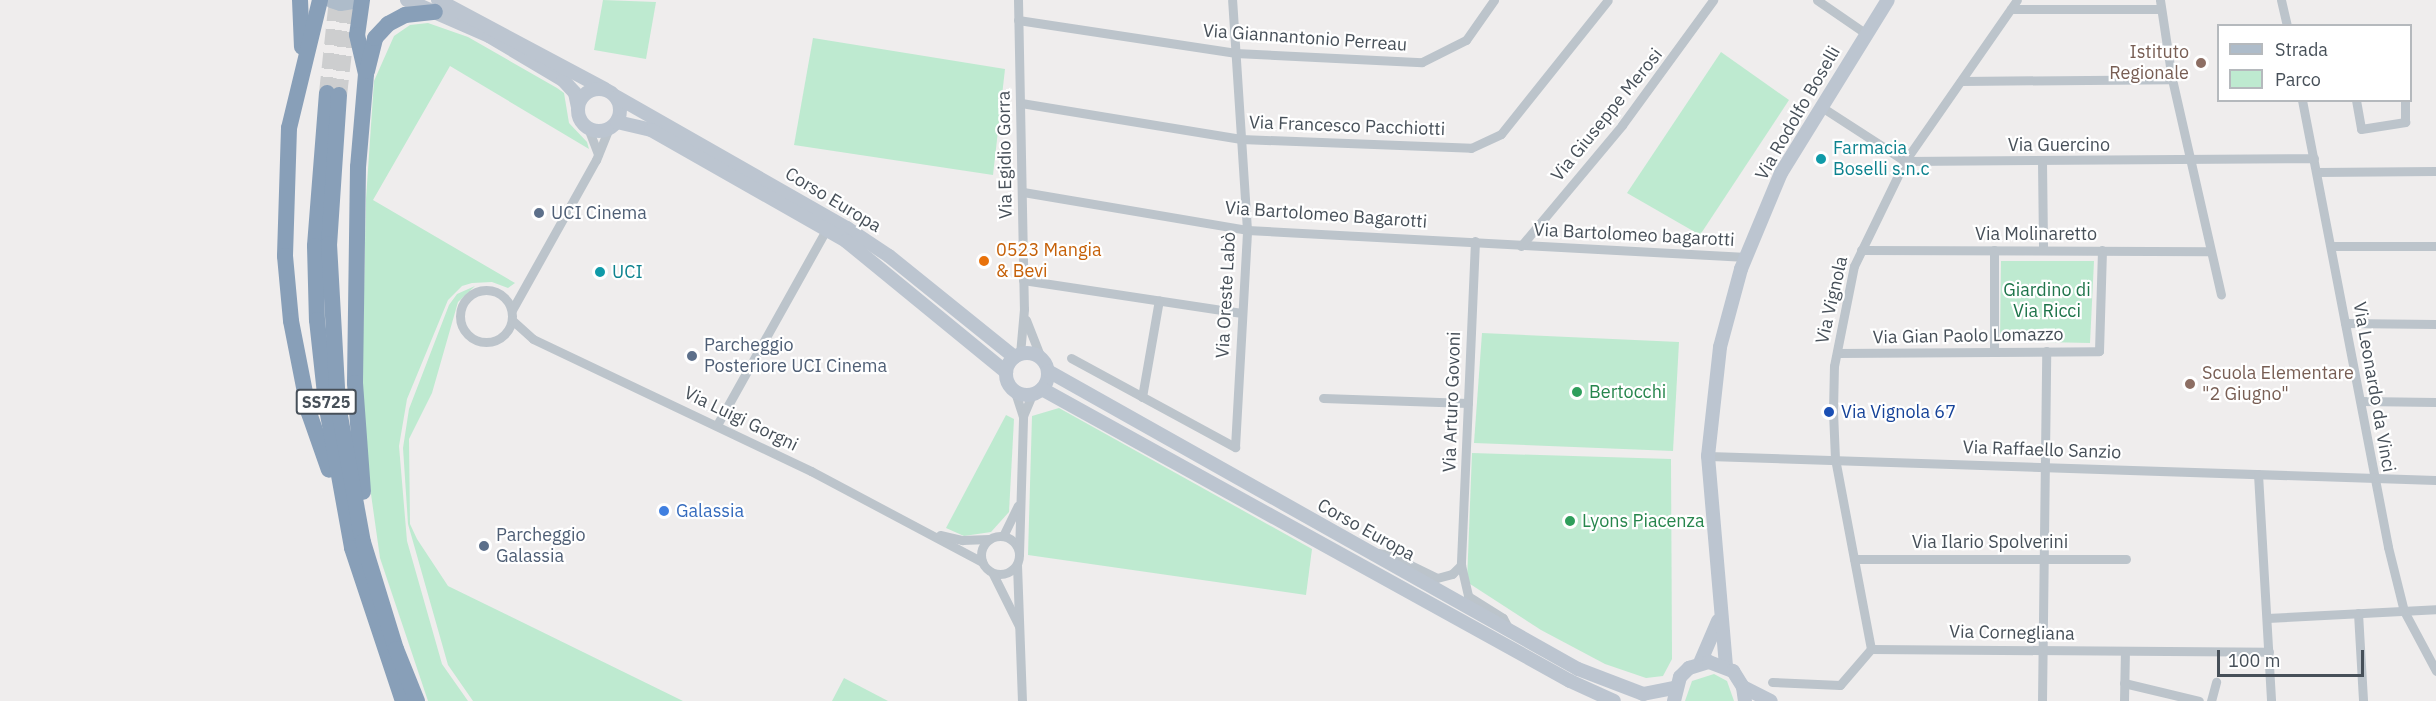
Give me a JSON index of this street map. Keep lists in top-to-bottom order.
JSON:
{
  "streets": {
    "highway": ["SS725"],
    "main road": ["Via Rodolfo Boselli", "Corso Europa"],
    "street": [
      "Via Giannantonio Perreau",
      "Via Giuseppe Merosi",
      "Via Francesco Pacchiotti",
      "Via Guercino",
      "Via Egidio Gorra",
      "Via Bartolomeo Bagarotti",
      "Via Molinaretto",
      "Via Bartolomeo bagarotti",
      "Via Oreste Labò",
      "Via Vignola",
      "Via Gian Paolo Lomazzo",
      "Via Leonardo da Vinci",
      "Via Arturo Govoni",
      "Via Luigi Gorgni",
      "Via Raffaello Sanzio",
      "Via Ilario Spolverini",
      "Via Cornegliana"
    ]
  },
  "crossings": [
    ["Via Giannantonio Perreau", "Via Egidio Gorra"],
    ["Via Giannantonio Perreau", "Via Oreste Labò"],
    ["Via Rodolfo Boselli", "Corso Europa"],
    ["Via Rodolfo Boselli", "Via Bartolomeo bagarotti"],
    ["Via Rodolfo Boselli", "Via Raffaello Sanzio"],
    ["Via Giuseppe Merosi", "Via Bartolomeo Bagarotti"],
    ["Via Giuseppe Merosi", "Via Bartolomeo bagarotti"],
    ["Via Francesco Pacchiotti", "Via Egidio Gorra"],
    ["Via Francesco Pacchiotti", "Via Oreste Labò"],
    ["Via Guercino", "Via Vignola"],
    ["Via Guercino", "Via Leonardo da Vinci"],
    ["Via Egidio Gorra", "Corso Europa"],
    ["Via Egidio Gorra", "Via Bartolomeo Bagarotti"],
    ["Corso Europa", "Via Arturo Govoni"],
    ["Via Bartolomeo Bagarotti", "Via Bartolomeo bagarotti"],
    ["Via Bartolomeo Bagarotti", "Via Oreste Labò"],
    ["Via Bartolomeo Bagarotti", "Via Arturo Govoni"],
    ["Via Molinaretto", "Via Vignola"],
    ["Via Molinaretto", "Via Gian Paolo Lomazzo"],
    ["Via Vignola", "Via Gian Paolo Lomazzo"],
    ["Via Vignola", "Via Raffaello Sanzio"],
    ["Via Vignola", "Via Ilario Spolverini"],
    ["Via Vignola", "Via Cornegliana"],
    ["Via Leonardo da Vinci", "Via Raffaello Sanzio"]
  ],
  "parks": ["Giardino di Via Ricci"],
  "places": [
    "Istituto Regionale",
    "Farmacia Boselli s.n.c",
    "UCI Cinema",
    "0523 Mangia & Bevi",
    "UCI",
    "Parcheggio Posteriore UCI Cinema",
    "Scuola Elementare \"2 Giugno\"",
    "Bertocchi",
    "Via Vignola 67",
    "Galassia",
    "Lyons Piacenza",
    "Parcheggio Galassia"
  ],
  "legend": ["Strada", "Parco"],
  "scale_bar": "100 m"
}
